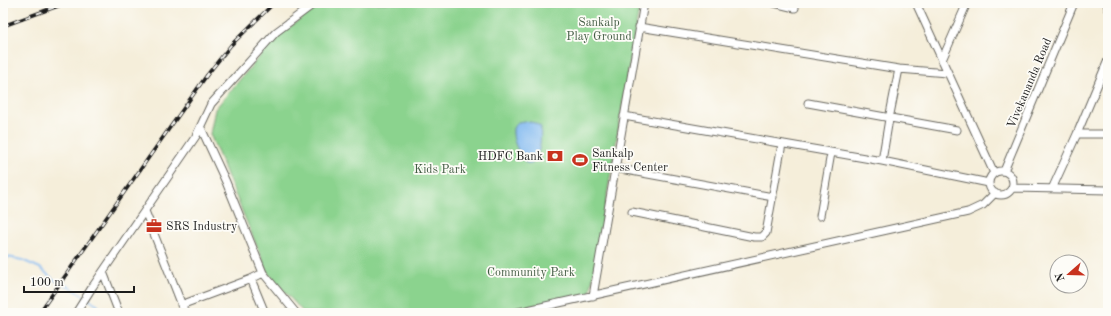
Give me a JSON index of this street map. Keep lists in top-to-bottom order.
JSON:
{
  "streets": {
    "street": ["Vivekananda Road"]
  },
  "parks": ["Sankalp Play Ground", "Kids Park", "Community Park"],
  "places": {
    "bank": ["HDFC Bank"],
    "sports": ["Sankalp Fitness Center"],
    "office": ["SRS Industry"]
  },
  "scale_bar": "100 m",
  "north": "left"
}
